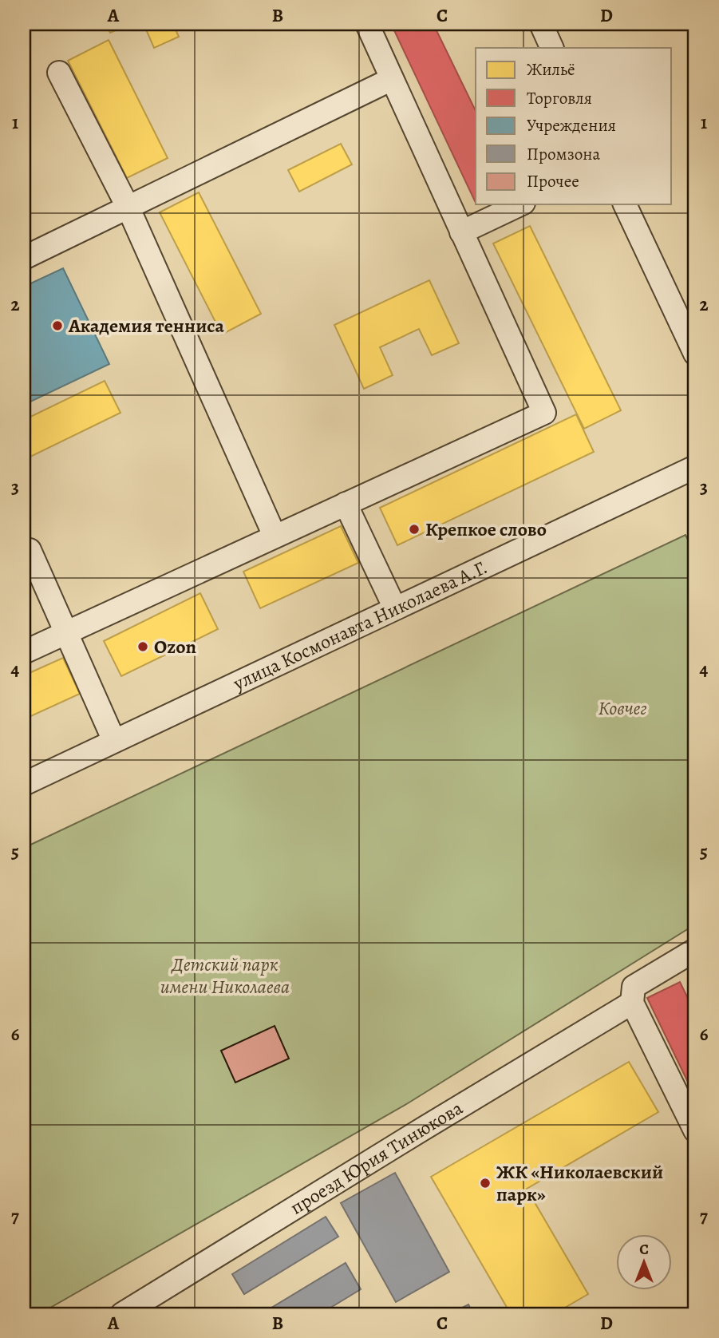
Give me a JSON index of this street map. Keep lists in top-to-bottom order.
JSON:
{
  "streets": {
    "street": ["улица Космонавта Николаева А.Г.", "проезд Юрия Тинюкова"]
  },
  "parks": ["Ковчег", "Детский парк имени Николаева"],
  "places": [
    "Академия тенниса",
    "Крепкое слово",
    "Ozon",
    "ЖК «Николаевский парк»"
  ],
  "legend": [
    "Жильё",
    "Торговля",
    "Учреждения",
    "Промзона",
    "Прочее"
  ],
  "north": "top",
  "grid": {
    "columns": [
      "A",
      "B",
      "C",
      "D"
    ],
    "rows": [
      "1",
      "2",
      "3",
      "4",
      "5",
      "6",
      "7"
    ]
  }
}
